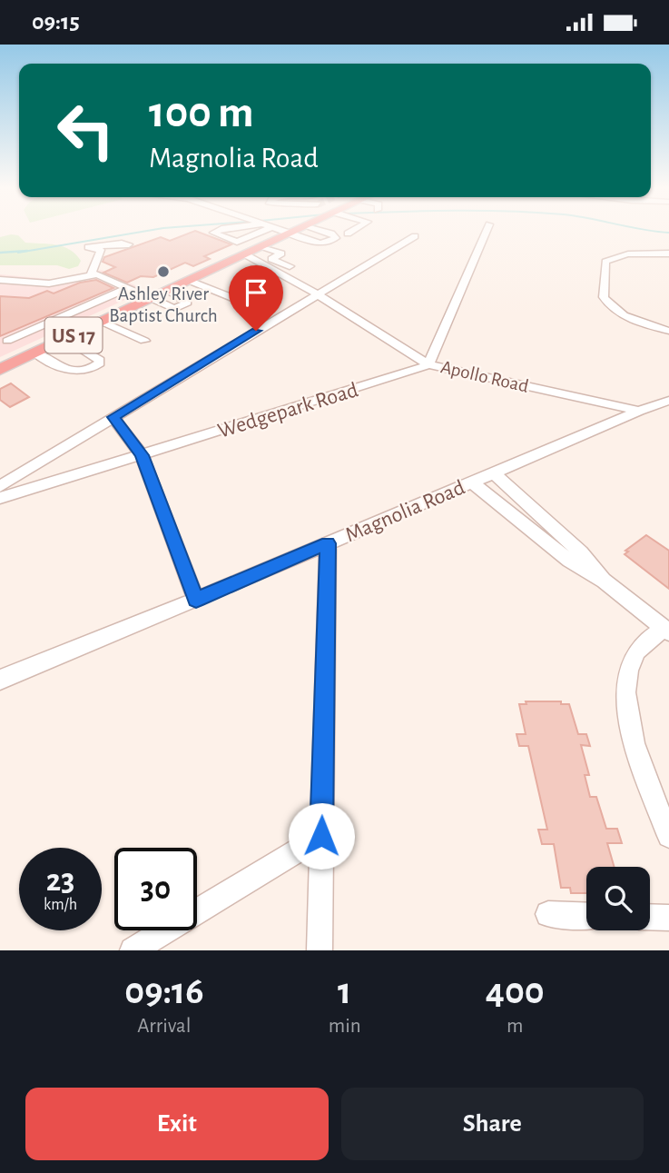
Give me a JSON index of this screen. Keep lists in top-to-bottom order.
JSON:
{
  "streets": {
    "highway": ["US 17"],
    "street": ["Apollo Road", "Wedgepark Road", "Magnolia Road"]
  },
  "crossings": [
    ["US 17", "Apollo Road"],
    ["Apollo Road", "Wedgepark Road"],
    ["Apollo Road", "Magnolia Road"]
  ],
  "places": ["Ashley River Baptist Church"],
  "page": {
    "status": "09:15",
    "turn": ["100 m", "Magnolia Road"],
    "speed": "23 km/h",
    "limit": "30",
    "eta": [
      "09:16",
      "Arrival",
      "1",
      "min",
      "400",
      "m"
    ],
    "buttons": ["Exit", "Share"]
  }
}
